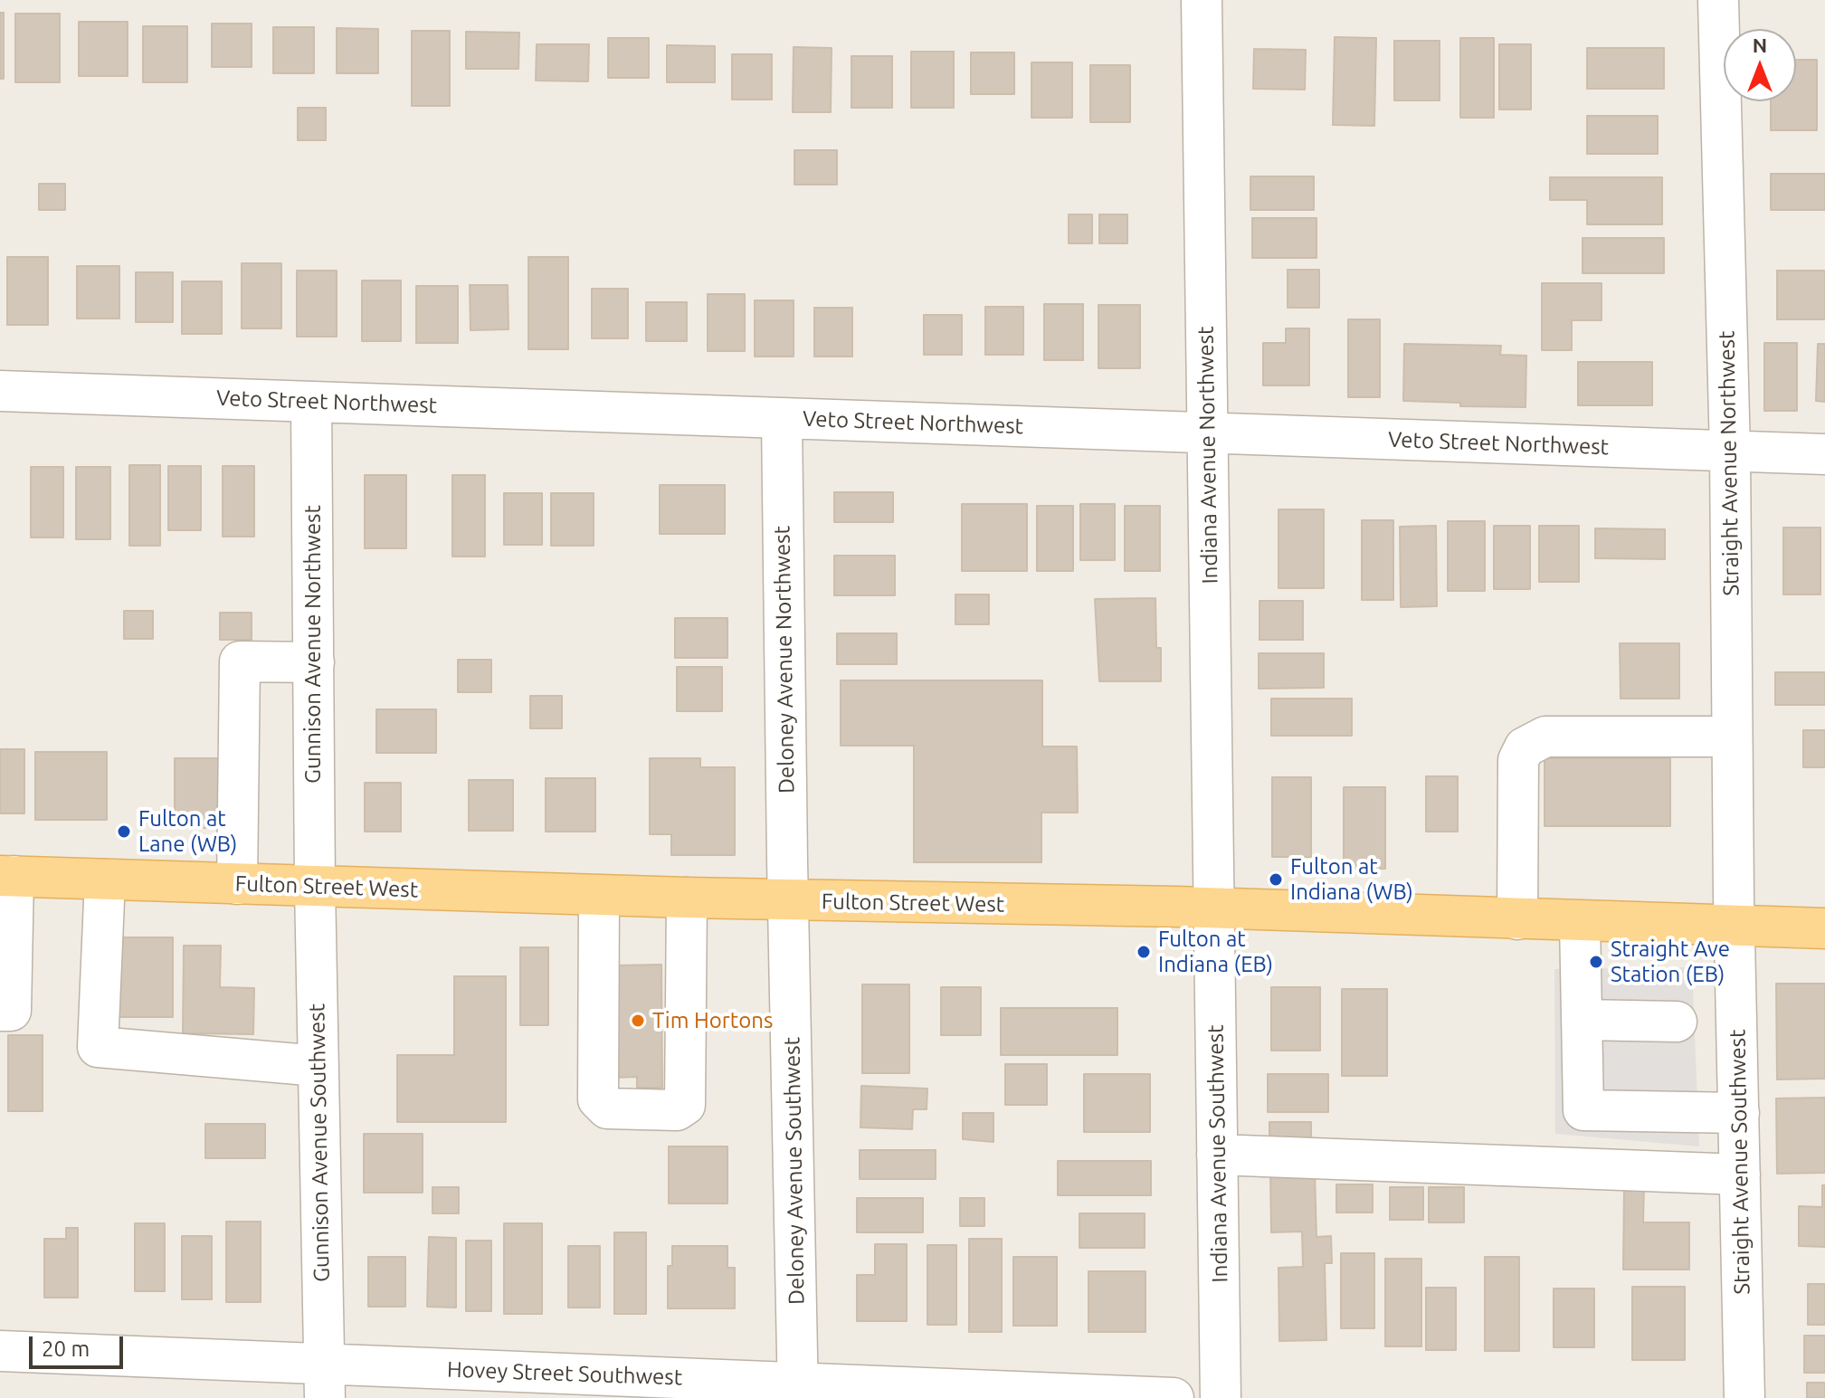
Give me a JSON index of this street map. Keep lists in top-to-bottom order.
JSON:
{
  "streets": {
    "main road": ["Fulton Street West"],
    "street": [
      "Veto Street Northwest",
      "Indiana Avenue Northwest",
      "Straight Avenue Northwest",
      "Gunnison Avenue Northwest",
      "Deloney Avenue Northwest",
      "Gunnison Avenue Southwest",
      "Indiana Avenue Southwest",
      "Straight Avenue Southwest",
      "Deloney Avenue Southwest",
      "Hovey Street Southwest"
    ]
  },
  "crossings": [
    ["Veto Street Northwest", "Indiana Avenue Northwest"],
    ["Veto Street Northwest", "Straight Avenue Northwest"],
    ["Veto Street Northwest", "Gunnison Avenue Northwest"],
    ["Veto Street Northwest", "Deloney Avenue Northwest"],
    ["Indiana Avenue Northwest", "Fulton Street West"],
    ["Indiana Avenue Northwest", "Indiana Avenue Southwest"],
    ["Straight Avenue Northwest", "Fulton Street West"],
    ["Straight Avenue Northwest", "Straight Avenue Southwest"],
    ["Gunnison Avenue Northwest", "Fulton Street West"],
    ["Gunnison Avenue Northwest", "Gunnison Avenue Southwest"],
    ["Deloney Avenue Northwest", "Fulton Street West"],
    ["Deloney Avenue Northwest", "Deloney Avenue Southwest"],
    ["Fulton Street West", "Gunnison Avenue Southwest"],
    ["Fulton Street West", "Indiana Avenue Southwest"],
    ["Fulton Street West", "Straight Avenue Southwest"],
    ["Fulton Street West", "Deloney Avenue Southwest"],
    ["Gunnison Avenue Southwest", "Hovey Street Southwest"],
    ["Deloney Avenue Southwest", "Hovey Street Southwest"]
  ],
  "places": [
    "Fulton at Lane (WB)",
    "Fulton at Indiana (WB)",
    "Fulton at Indiana (EB)",
    "Straight Ave Station (EB)",
    "Tim Hortons"
  ],
  "scale_bar": "20 m",
  "north": "top"
}
